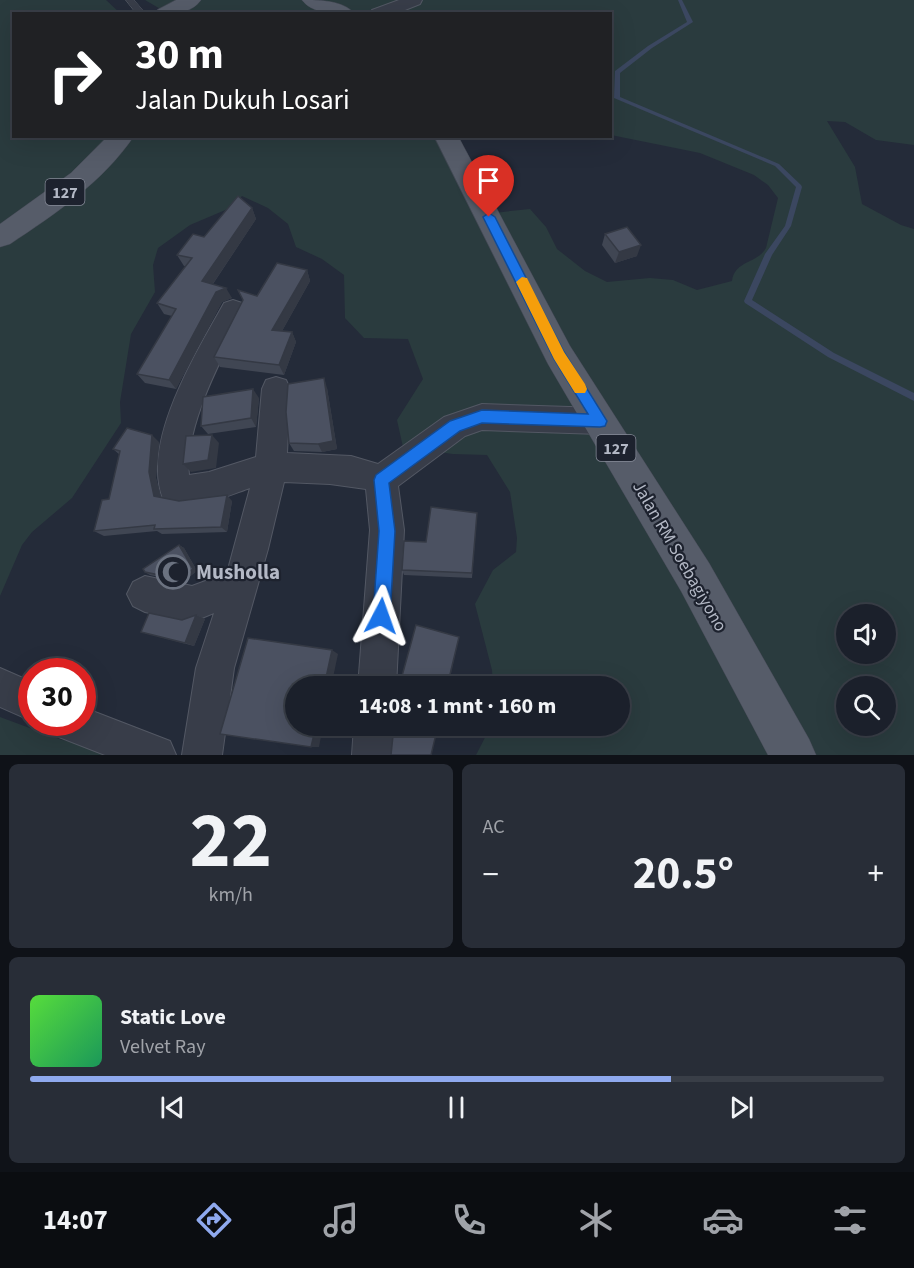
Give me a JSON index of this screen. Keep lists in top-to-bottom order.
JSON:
{
  "streets": {
    "main road": ["127", "Jalan RM Soebagiyono"]
  },
  "places": {
    "mosque": ["Musholla"]
  },
  "page": {
    "turn": ["30 m", "Jalan Dukuh Losari"],
    "limit": "30",
    "trip": "14:08 · 1 mnt · 160 m",
    "tile": [
      ["22", "km/h"],
      "AC"
    ],
    "heat": ["−", "20.5°", "+"],
    "song": ["Static Love", "Velvet Ray"],
    "tabs": "14:07"
  }
}
